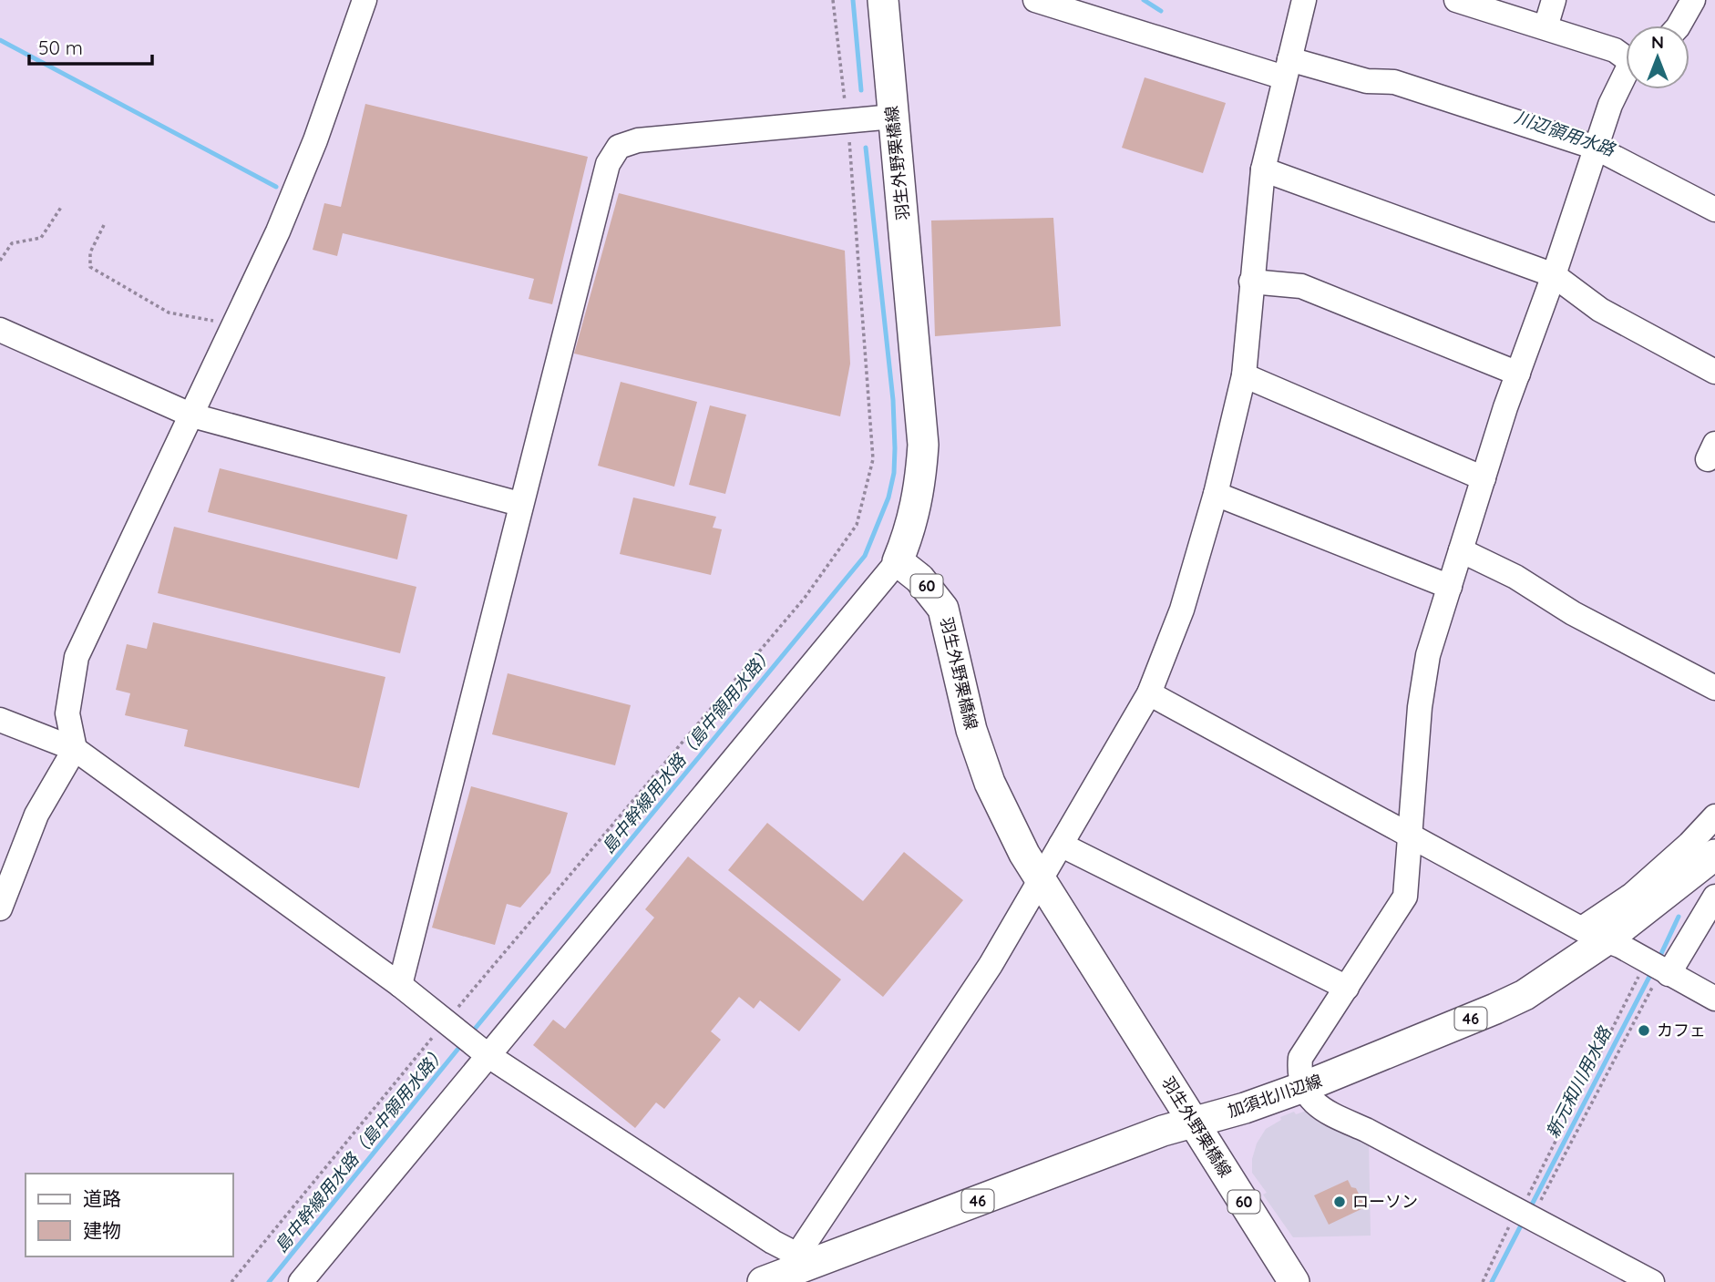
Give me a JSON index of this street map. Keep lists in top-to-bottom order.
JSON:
{
  "streets": {
    "main road": [
      "羽生外野栗橋線",
      "60",
      "46",
      "加須北川辺線"
    ]
  },
  "crossings": [
    ["羽生外野栗橋線", "加須北川辺線"]
  ],
  "water": ["川辺領用水路", "島中幹線用水路（島中領用水路）", "新元和川用水路"],
  "places": ["カフェ", "ローソン"],
  "legend": ["道路", "建物"],
  "scale_bar": "50 m",
  "north": "top"
}
